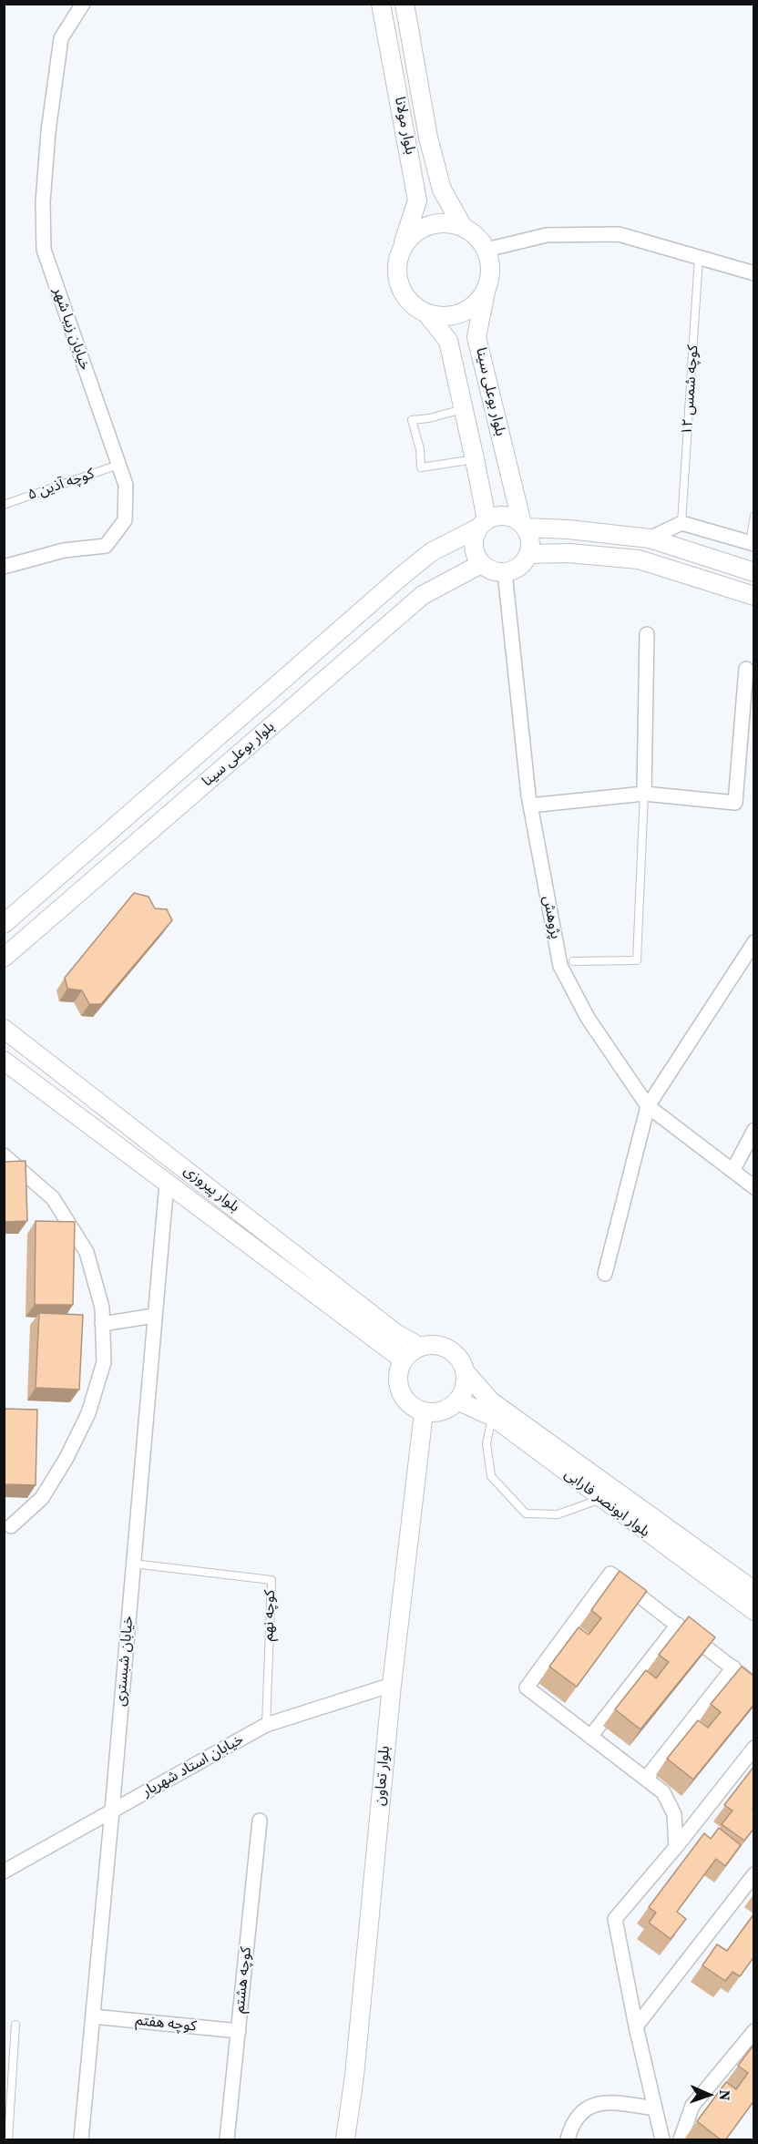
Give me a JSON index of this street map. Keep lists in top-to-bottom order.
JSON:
{
  "streets": {
    "street": [
      "بلوار مولانا",
      "خیابان زیبا شهر",
      "بلوار بوعلی سینا",
      "پژوهش",
      "بلوار پیروزی",
      "بلوار ابونصر فارابی",
      "خیابان شبستری",
      "خیابان استاد شهریار",
      "بلوار تعاون",
      "کوچه هشتم",
      "کوچه هفتم"
    ],
    "lane": ["کوچه شمس ۱۲", "کوچه آذین ۵", "کوچه نهم"]
  },
  "crossings": [
    ["بلوار مولانا", "بلوار بوعلی سینا"],
    ["خیابان زیبا شهر", "کوچه آذین ۵"],
    ["بلوار بوعلی سینا", "پژوهش"],
    ["بلوار پیروزی", "بلوار ابونصر فارابی"],
    ["بلوار پیروزی", "خیابان شبستری"],
    ["بلوار پیروزی", "بلوار تعاون"],
    ["بلوار ابونصر فارابی", "بلوار تعاون"],
    ["کوچه نهم", "خیابان شبستری"],
    ["کوچه نهم", "خیابان استاد شهریار"],
    ["خیابان شبستری", "خیابان استاد شهریار"],
    ["خیابان شبستری", "کوچه هفتم"],
    ["خیابان استاد شهریار", "بلوار تعاون"],
    ["کوچه هشتم", "کوچه هفتم"]
  ],
  "north": "right"
}
